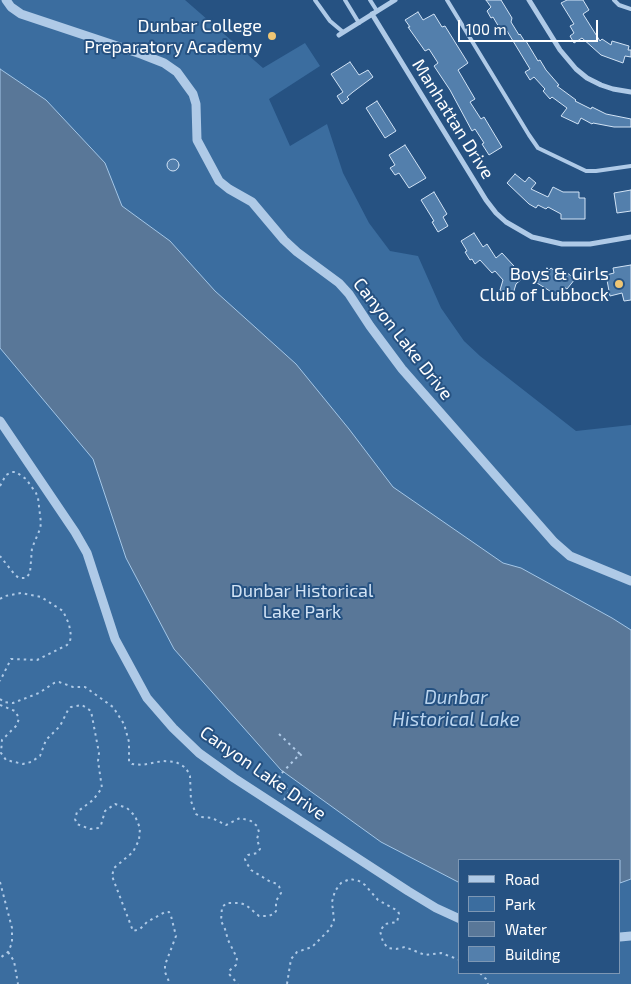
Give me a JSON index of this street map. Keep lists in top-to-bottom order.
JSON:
{
  "streets": {
    "street": ["Manhattan Drive", "Canyon Lake Drive"]
  },
  "water": ["Dunbar Historical Lake"],
  "parks": ["Dunbar Historical Lake Park"],
  "places": ["Dunbar College Preparatory Academy", "Boys & Girls Club of Lubbock"],
  "legend": [
    "Road",
    "Park",
    "Water",
    "Building"
  ],
  "scale_bar": "100 m"
}
